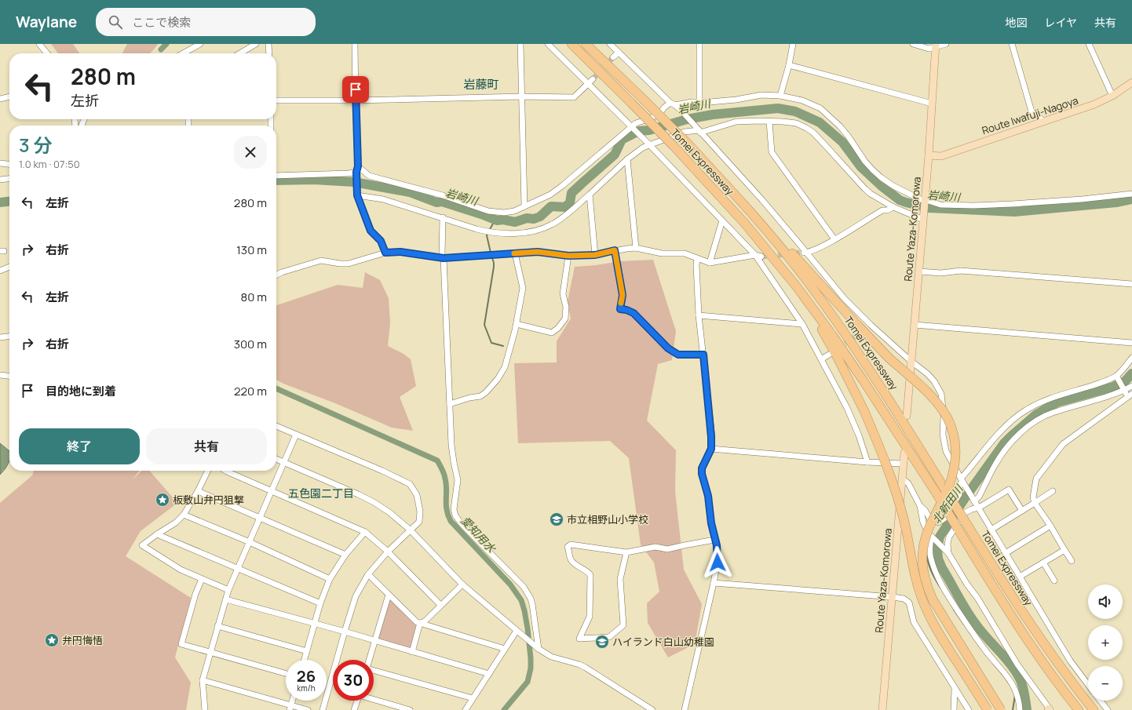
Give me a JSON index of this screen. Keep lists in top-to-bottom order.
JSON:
{
  "streets": {
    "highway": ["Tomei Expressway"],
    "main road": ["Route Iwafuji-Nagoya", "Route Yaza-Komorowa"]
  },
  "crossings": [
    ["Route Iwafuji-Nagoya", "Route Yaza-Komorowa"]
  ],
  "districts": ["岩藤町", "五色園二丁目"],
  "water": ["岩崎川", "北新田川", "愛知用水"],
  "places": {
    "place": ["板敷山弁円狙撃", "弁円悔悟"],
    "school or university": ["市立相野山小学校", "ハイランド白山幼稚園"]
  },
  "page": {
    "header": "Waylane",
    "search": "ここで検索",
    "nav": ["地図", "レイヤ", "共有"],
    "turn": ["280 m", "左折"],
    "heading": ["3 分", "1.0 km · 07:50"],
    "list": [
      {
        "name": "左折",
        "value": "280 m"
      },
      {
        "name": "右折",
        "value": "130 m"
      },
      {
        "name": "左折",
        "value": "80 m"
      },
      {
        "name": "右折",
        "value": "300 m"
      },
      {
        "name": "目的地に到着",
        "value": "220 m"
      }
    ],
    "buttons": ["終了", "共有"],
    "map_buttons": ["+", "−"],
    "speed": "26 km/h",
    "limit": "30"
  }
}
